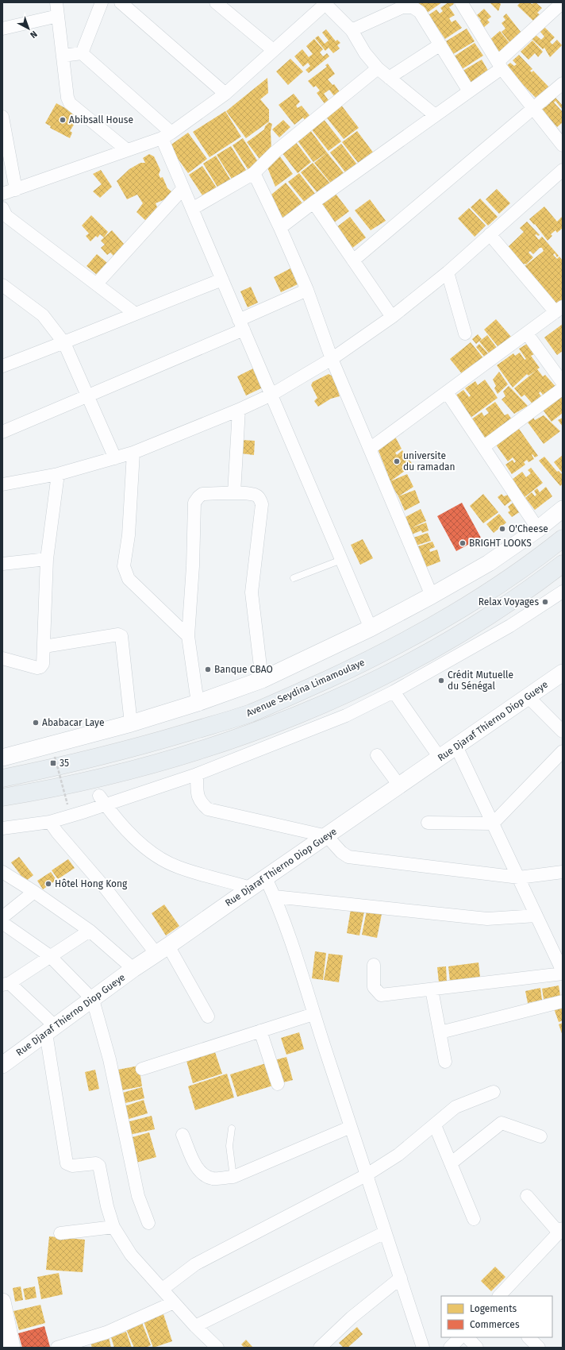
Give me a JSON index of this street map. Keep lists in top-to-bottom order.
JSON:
{
  "streets": {
    "highway": ["Avenue Seydina Limamoulaye"],
    "street": ["Rue Djaraf Thierno Diop Gueye"]
  },
  "places": {
    "other": [
      "Abibsall House",
      "universite du ramadan",
      "O'Cheese",
      "BRIGHT LOOKS",
      "Relax Voyages",
      "Banque CBAO",
      "Crédit Mutuelle du Sénégal",
      "Ababacar Laye",
      "Hôtel Hong Kong"
    ],
    "transit": ["35"]
  },
  "legend": ["Logements", "Commerces"],
  "north": "bottom right"
}
